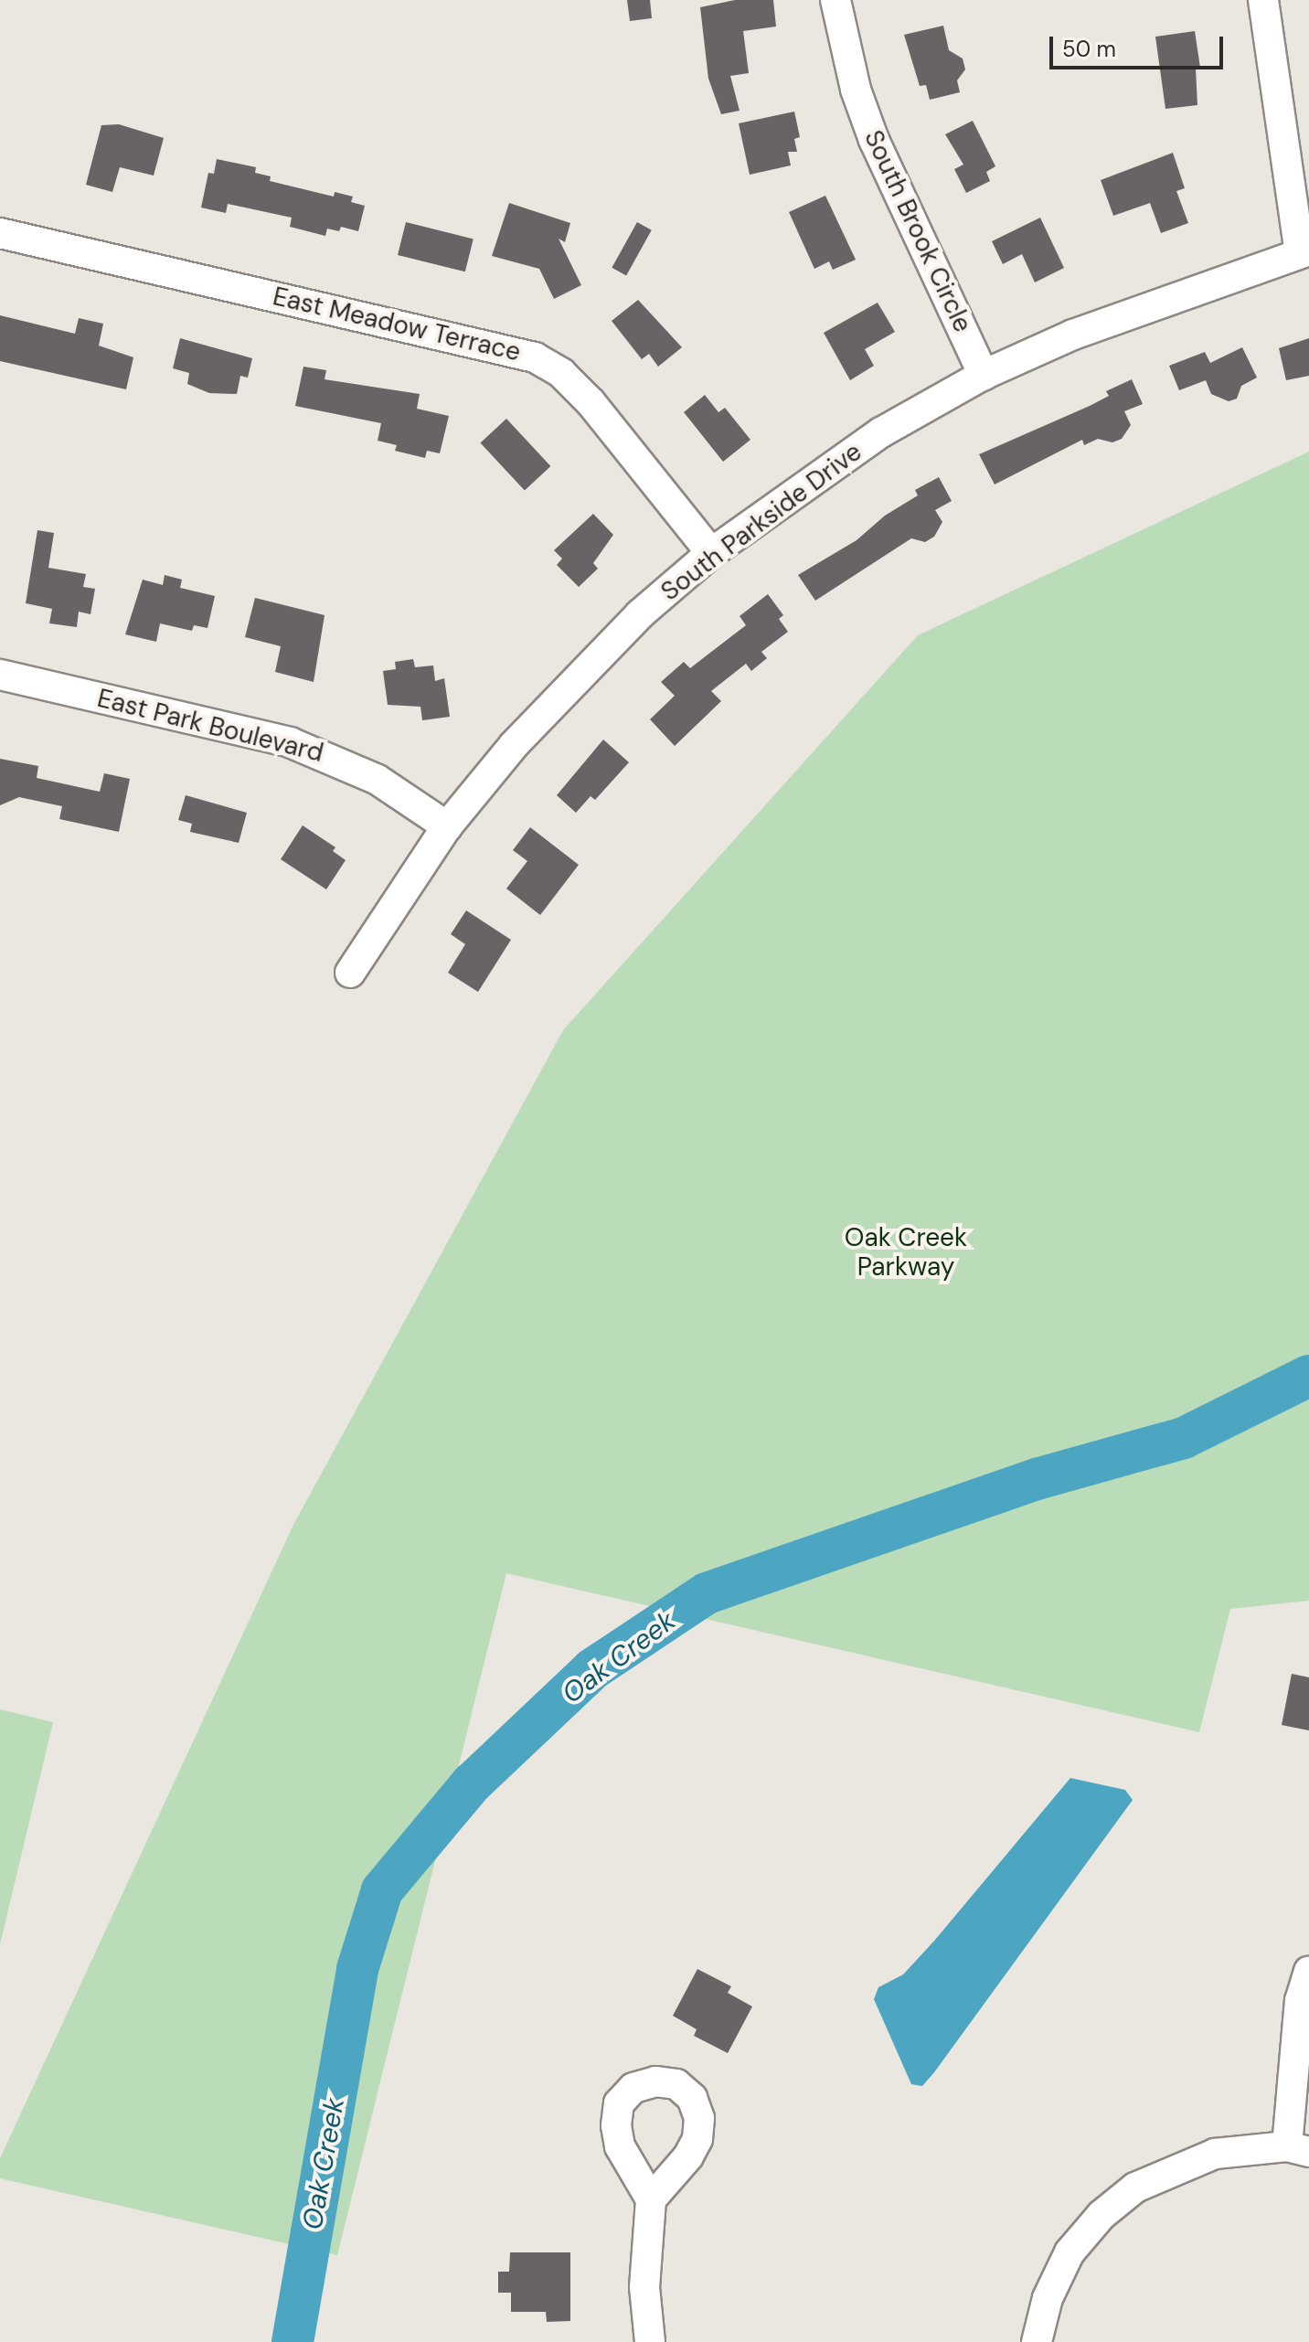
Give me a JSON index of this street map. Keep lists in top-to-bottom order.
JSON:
{
  "streets": {
    "street": [
      "South Brook Circle",
      "East Meadow Terrace",
      "South Parkside Drive",
      "East Park Boulevard"
    ]
  },
  "crossings": [
    ["South Brook Circle", "South Parkside Drive"],
    ["East Meadow Terrace", "South Parkside Drive"],
    ["South Parkside Drive", "East Park Boulevard"]
  ],
  "water": ["Oak Creek"],
  "parks": ["Oak Creek Parkway"],
  "scale_bar": "50 m"
}
